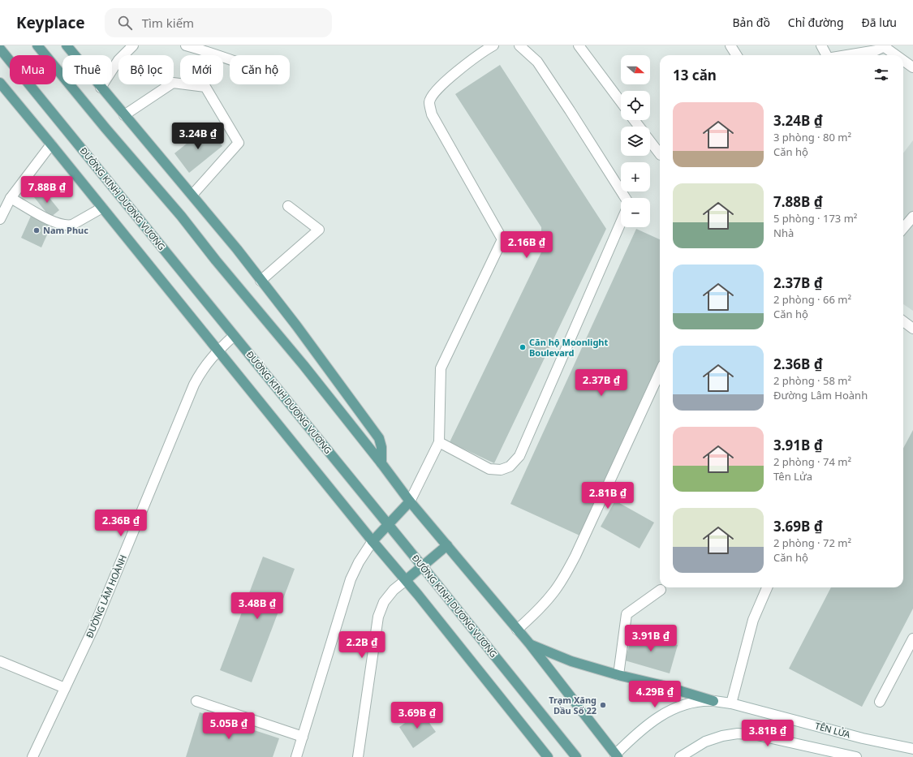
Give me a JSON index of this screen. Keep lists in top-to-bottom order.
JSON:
{
  "streets": {
    "main road": ["ĐƯỜNG KINH DƯƠNG VƯƠNG"],
    "street": ["ĐƯỜNG LÂM HOÀNH", "TÊN LỬA"]
  },
  "crossings": [
    ["ĐƯỜNG KINH DƯƠNG VƯƠNG", "ĐƯỜNG LÂM HOÀNH"]
  ],
  "places": ["Nam Phuc", "Căn hộ Moonlight Boulevard", "Trạm Xăng Dầu Số 22"],
  "north": "right",
  "page": {
    "header": "Keyplace",
    "search": "Tìm kiếm",
    "nav": ["Bản đồ", "Chỉ đường", "Đã lưu"],
    "map_buttons": ["+", "−"],
    "chip": [
      "Mua",
      "Thuê",
      "Bộ lọc",
      "Mới",
      "Căn hộ"
    ],
    "heading": "13 căn",
    "list": [
      {
        "name": "3.24B ₫",
        "note": "3 phòng · 80 m² · Căn hộ"
      },
      {
        "name": "7.88B ₫",
        "note": "5 phòng · 173 m² · Nhà"
      },
      {
        "name": "2.37B ₫",
        "note": "2 phòng · 66 m² · Căn hộ"
      },
      {
        "name": "2.36B ₫",
        "note": "2 phòng · 58 m² · Đường Lâm Hoành"
      },
      {
        "name": "3.91B ₫",
        "note": "2 phòng · 74 m² · Tên Lửa"
      },
      {
        "name": "3.69B ₫",
        "note": "2 phòng · 72 m² · Căn hộ"
      }
    ],
    "price": [
      "3.24B ₫",
      "7.88B ₫",
      "2.16B ₫",
      "2.37B ₫",
      "2.81B ₫",
      "2.36B ₫",
      "3.48B ₫",
      "3.91B ₫",
      "2.2B ₫",
      "4.29B ₫",
      "3.69B ₫",
      "5.05B ₫",
      "3.81B ₫"
    ]
  }
}
